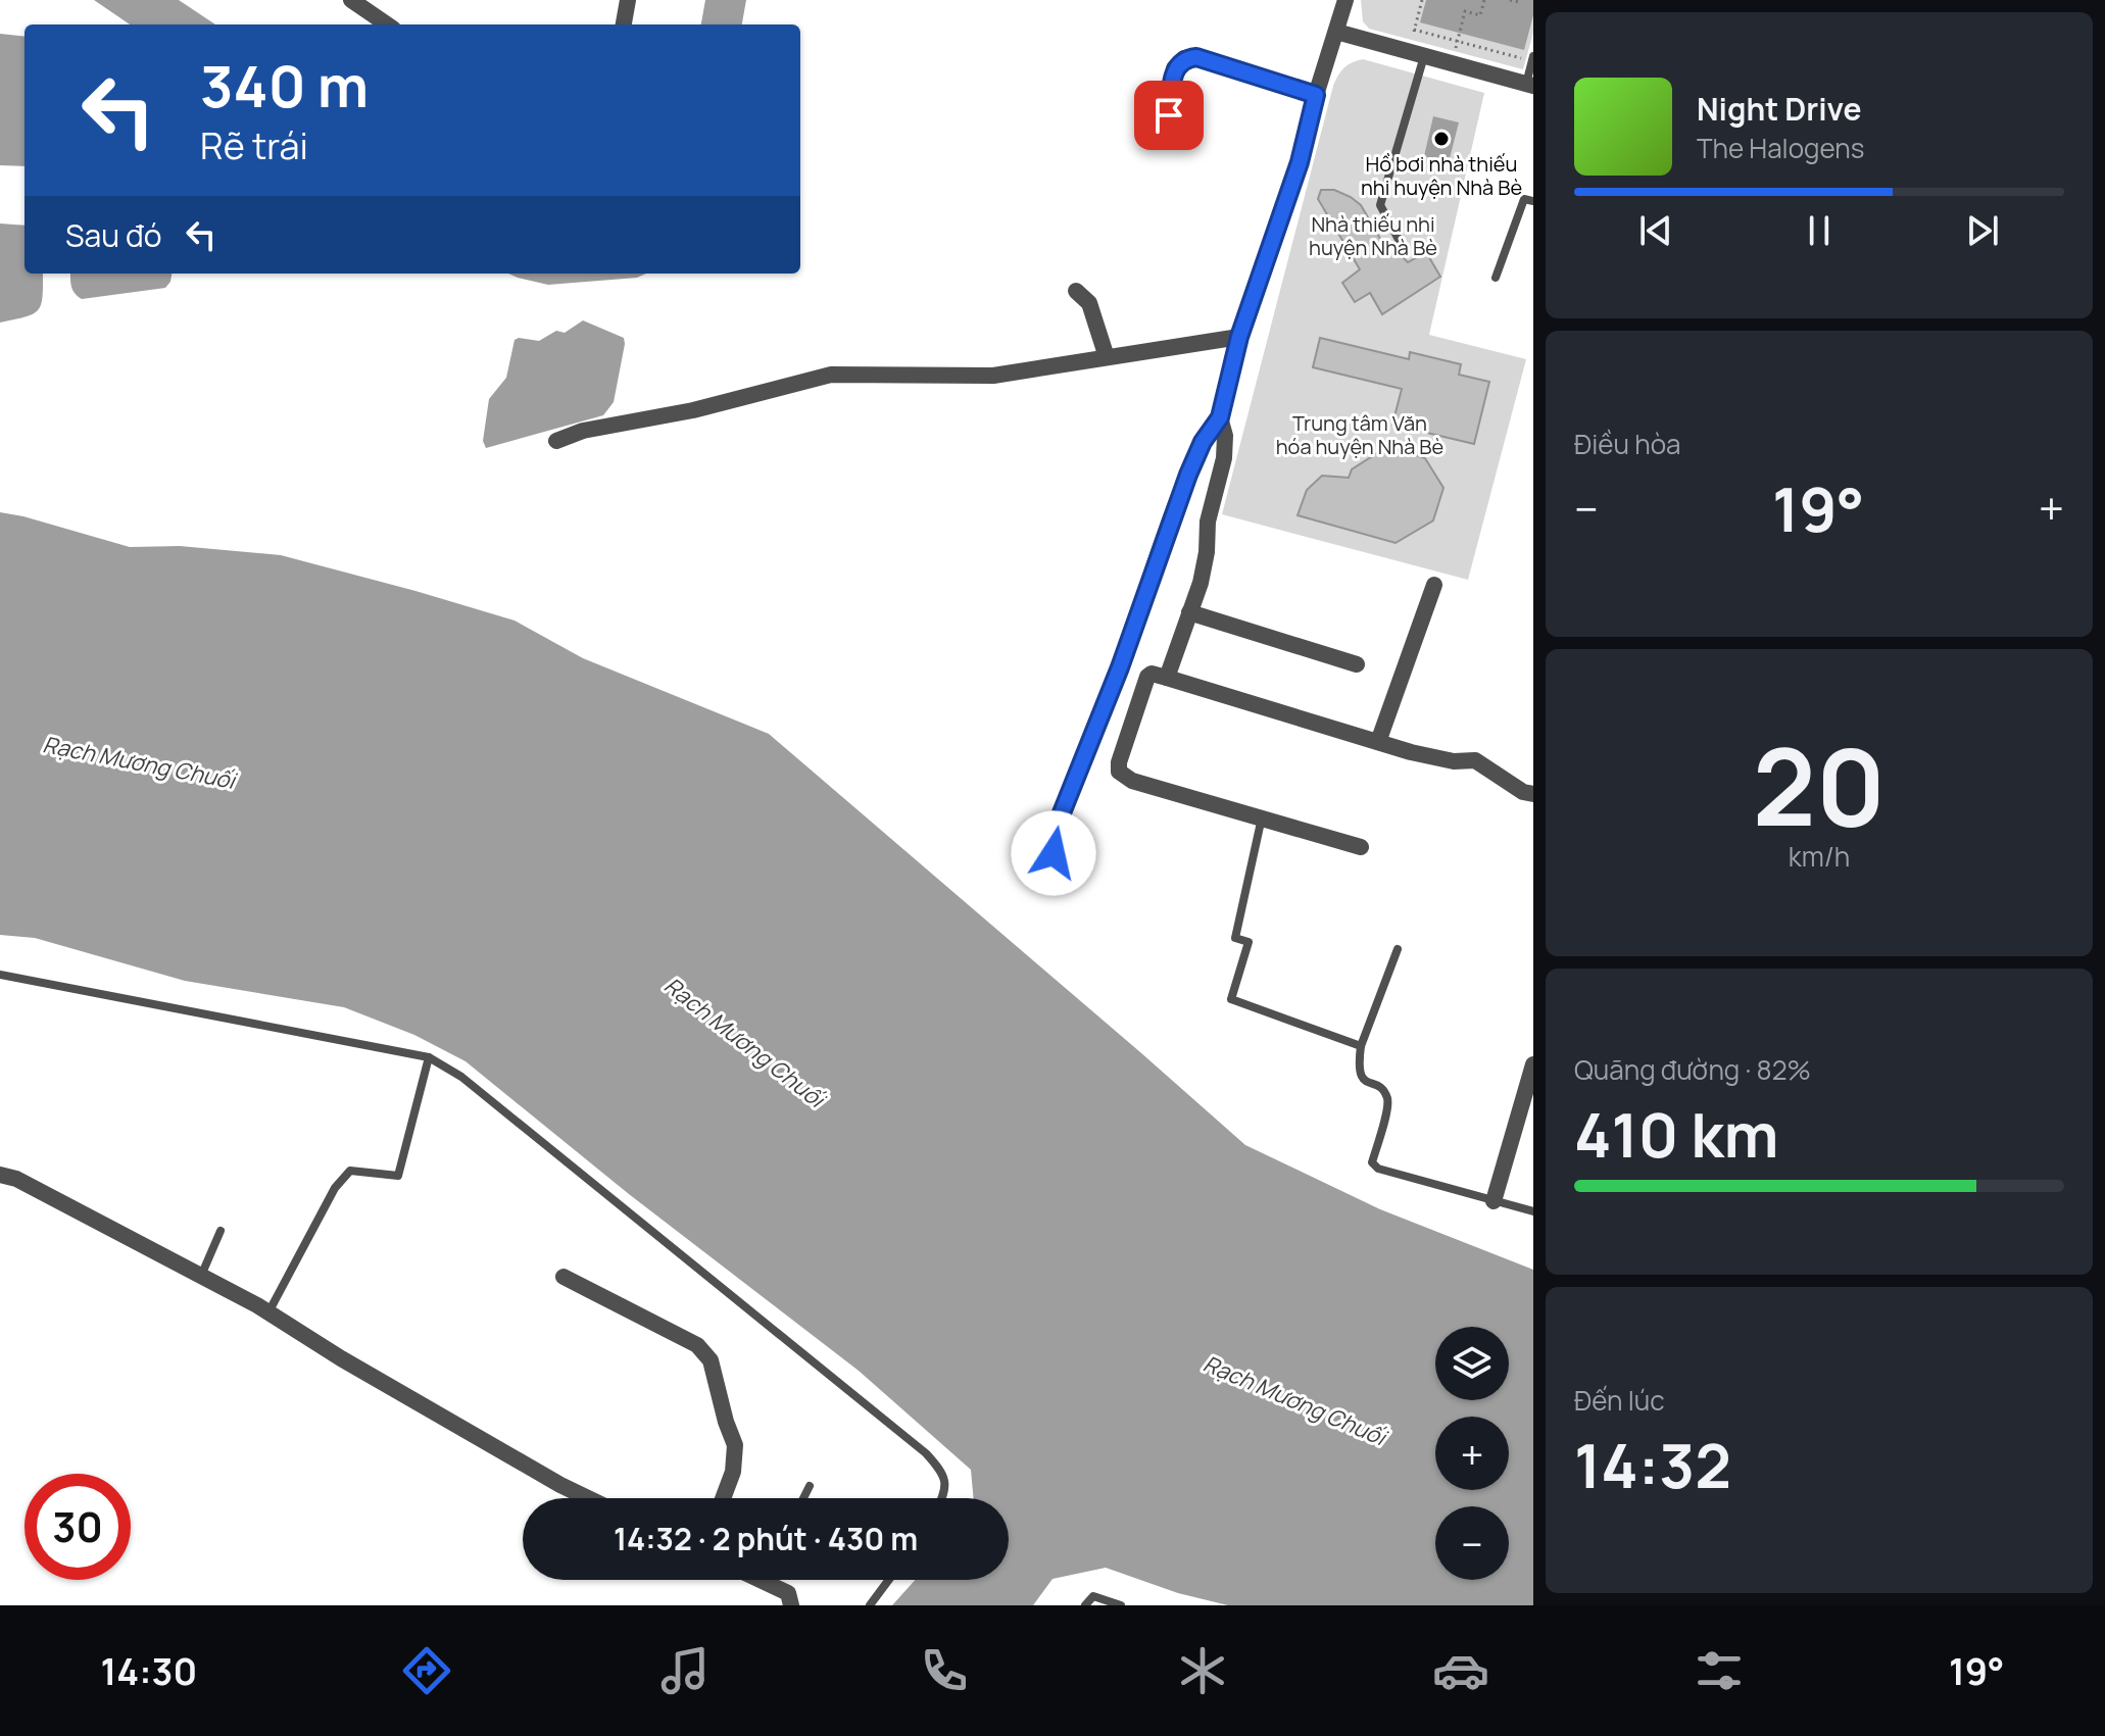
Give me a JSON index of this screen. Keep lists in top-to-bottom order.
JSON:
{
  "water": ["Rạch Mương Chuối"],
  "parks": ["Nhà thiếu nhi huyện Nhà Bè", "Trung tâm Văn hóa huyện Nhà Bè"],
  "places": ["Hồ bơi nhà thiếu nhi huyện Nhà Bè"],
  "page": {
    "turn": ["340 m", "Rẽ trái"],
    "song": ["Night Drive", "The Halogens"],
    "then": "Sau đó",
    "tile": [
      "Điều hòa",
      ["20", "km/h"],
      ["Quãng đường · 82%", "410 km"],
      ["Đến lúc", "14:32"]
    ],
    "heat": ["−", "19°", "+"],
    "map_buttons": ["+", "−"],
    "limit": "30",
    "trip": "14:32 · 2 phút · 430 m",
    "tabs": ["14:30", "19°"]
  }
}
